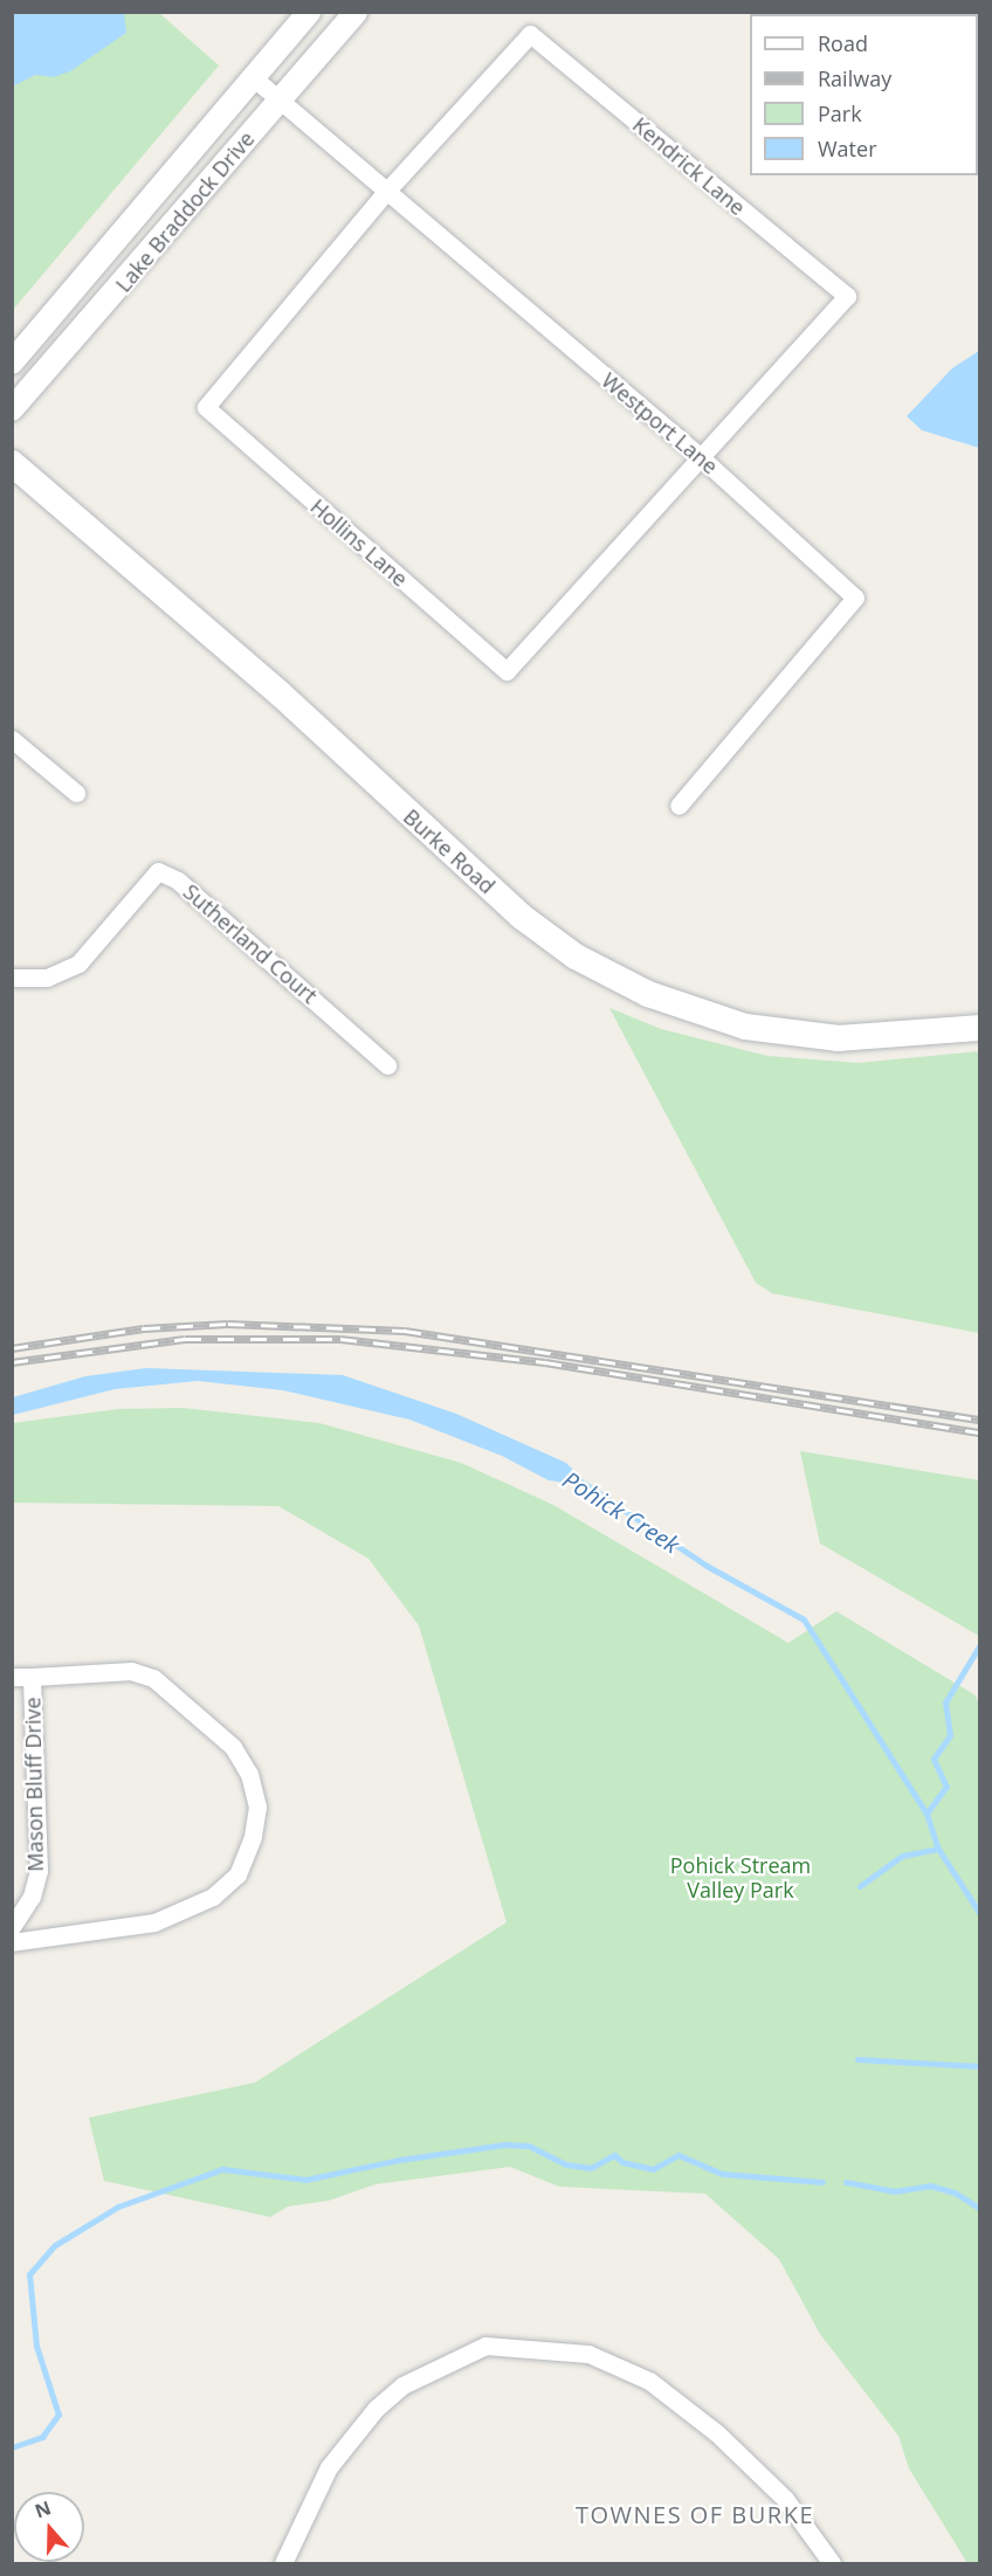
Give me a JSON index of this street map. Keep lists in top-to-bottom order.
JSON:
{
  "streets": {
    "main road": ["Burke Road"],
    "street": [
      "Kendrick Lane",
      "Lake Braddock Drive",
      "Westport Lane",
      "Hollins Lane",
      "Sutherland Court",
      "Mason Bluff Drive"
    ]
  },
  "crossings": [
    ["Kendrick Lane", "Westport Lane"],
    ["Kendrick Lane", "Hollins Lane"],
    ["Lake Braddock Drive", "Westport Lane"],
    ["Westport Lane", "Hollins Lane"]
  ],
  "districts": ["TOWNES OF BURKE"],
  "water": ["Pohick Creek"],
  "parks": ["Pohick Stream Valley Park"],
  "legend": [
    "Road",
    "Railway",
    "Park",
    "Water"
  ],
  "north": "top"
}
